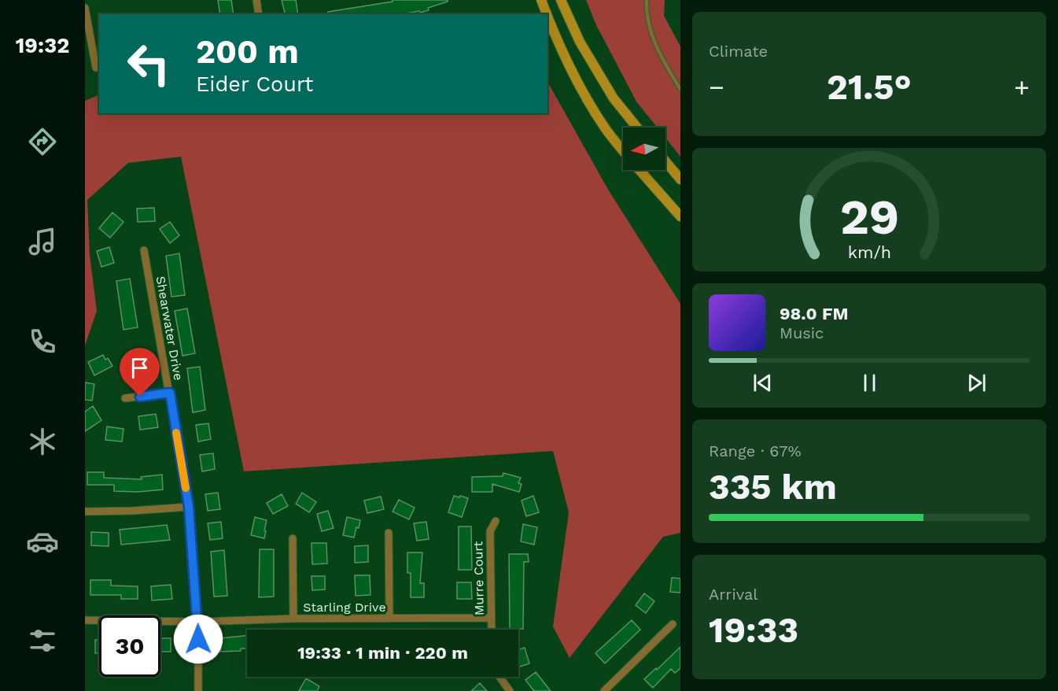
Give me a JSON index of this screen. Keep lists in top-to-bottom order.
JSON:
{
  "streets": {
    "street": ["Shearwater Drive", "Murre Court", "Starling Drive"]
  },
  "crossings": [
    ["Shearwater Drive", "Starling Drive"],
    ["Murre Court", "Starling Drive"]
  ],
  "north": "left",
  "page": {
    "tabs": "19:32",
    "tile": [
      "Climate",
      ["Range · 67%", "335 km"],
      ["Arrival", "19:33"]
    ],
    "turn": ["200 m", "Eider Court"],
    "heat": ["−", "21.5°", "+"],
    "song": ["98.0 FM", "Music"],
    "limit": "30",
    "trip": "19:33 · 1 min · 220 m",
    "gauge": ["29", "km/h"]
  }
}
